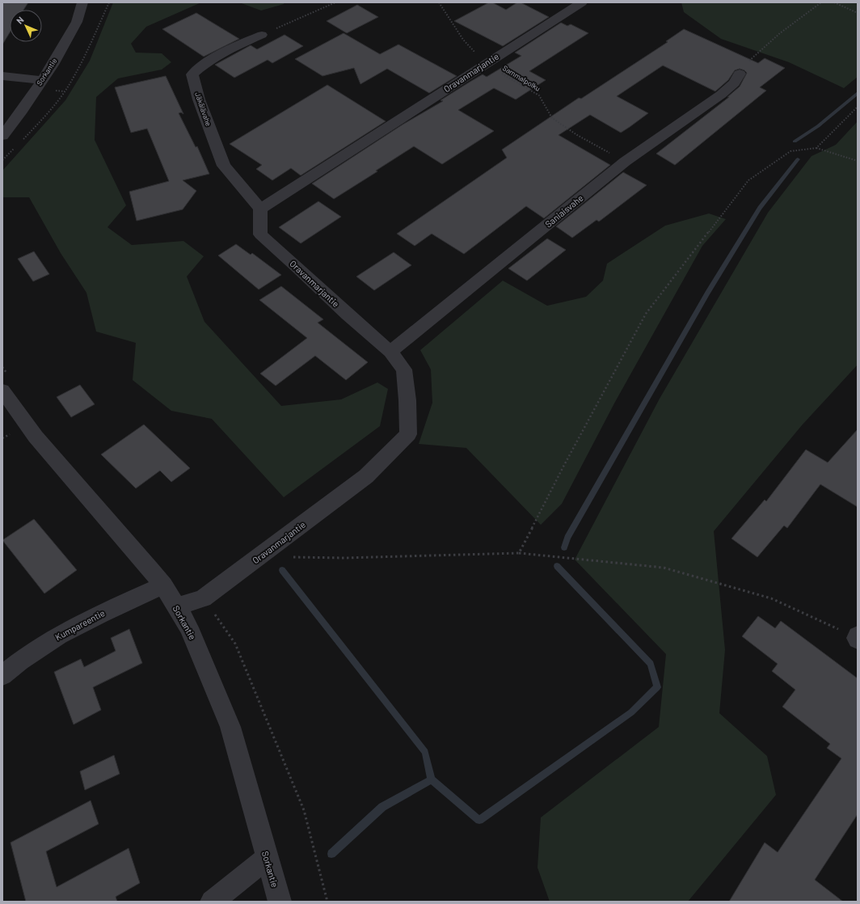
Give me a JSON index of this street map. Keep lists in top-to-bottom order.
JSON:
{
  "streets": {
    "street": [
      "Sorkantie",
      "Oravanmarjantie",
      "Jäkälävahe",
      "Saniaisvahe",
      "Kumpareentie"
    ],
    "path": ["Sammalpolku"]
  },
  "crossings": [
    ["Sorkantie", "Oravanmarjantie"],
    ["Sorkantie", "Kumpareentie"],
    ["Oravanmarjantie", "Sammalpolku"],
    ["Oravanmarjantie", "Jäkälävahe"],
    ["Oravanmarjantie", "Saniaisvahe"],
    ["Sammalpolku", "Saniaisvahe"]
  ],
  "north": "top left"
}
